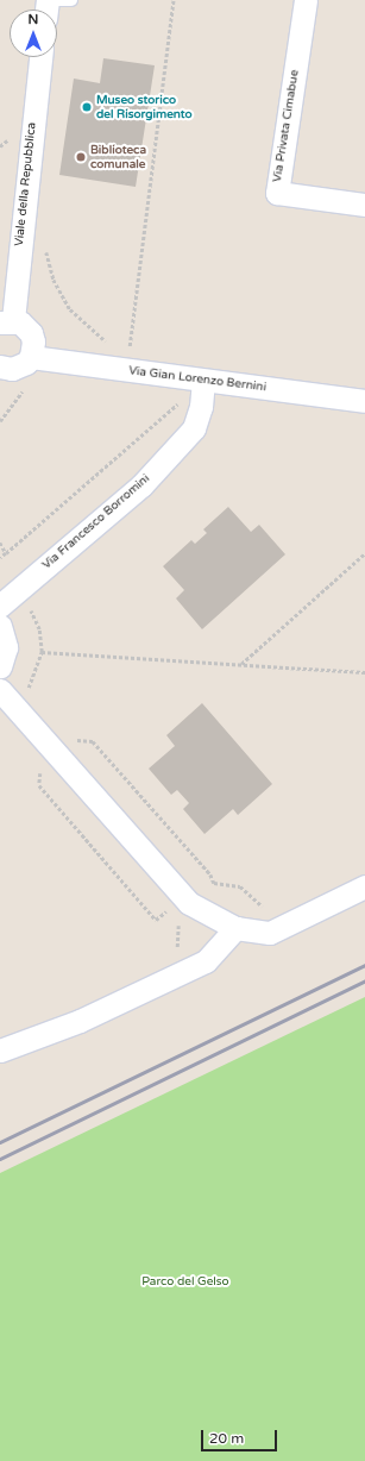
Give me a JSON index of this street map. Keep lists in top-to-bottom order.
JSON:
{
  "streets": {
    "street": [
      "Via Privata Cimabue",
      "Viale della Repubblica",
      "Via Gian Lorenzo Bernini",
      "Via Francesco Borromini"
    ]
  },
  "crossings": [
    ["Via Gian Lorenzo Bernini", "Via Francesco Borromini"]
  ],
  "parks": ["Parco del Gelso"],
  "places": ["Museo storico del Risorgimento", "Biblioteca comunale"],
  "scale_bar": "20 m",
  "north": "top"
}
